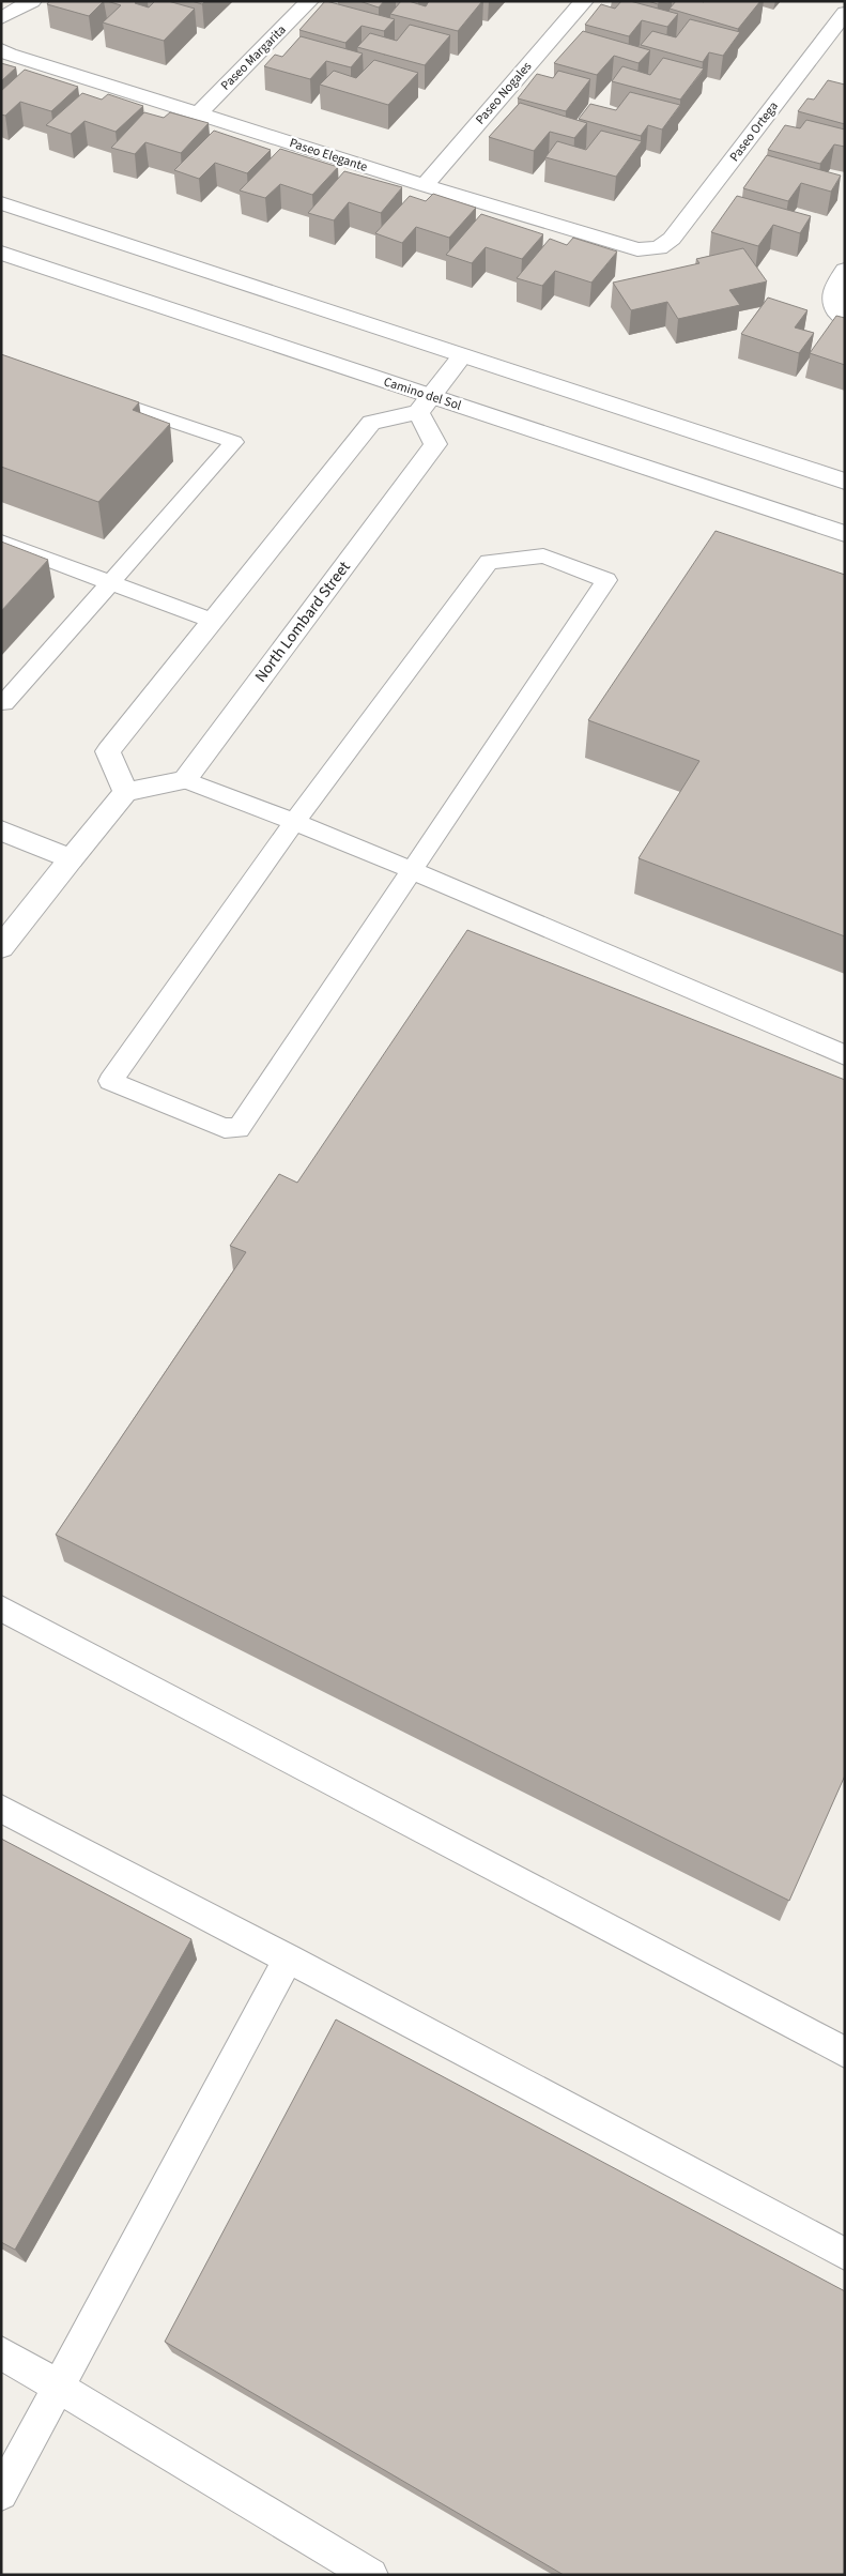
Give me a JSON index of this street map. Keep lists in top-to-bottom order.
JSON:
{
  "streets": {
    "street": [
      "Paseo Margarita",
      "Paseo Nogales",
      "Paseo Ortega",
      "Paseo Elegante",
      "Camino del Sol",
      "North Lombard Street"
    ]
  },
  "crossings": [
    ["Paseo Margarita", "Paseo Elegante"],
    ["Paseo Nogales", "Paseo Elegante"],
    ["Paseo Ortega", "Paseo Elegante"],
    ["Camino del Sol", "North Lombard Street"]
  ]
}
